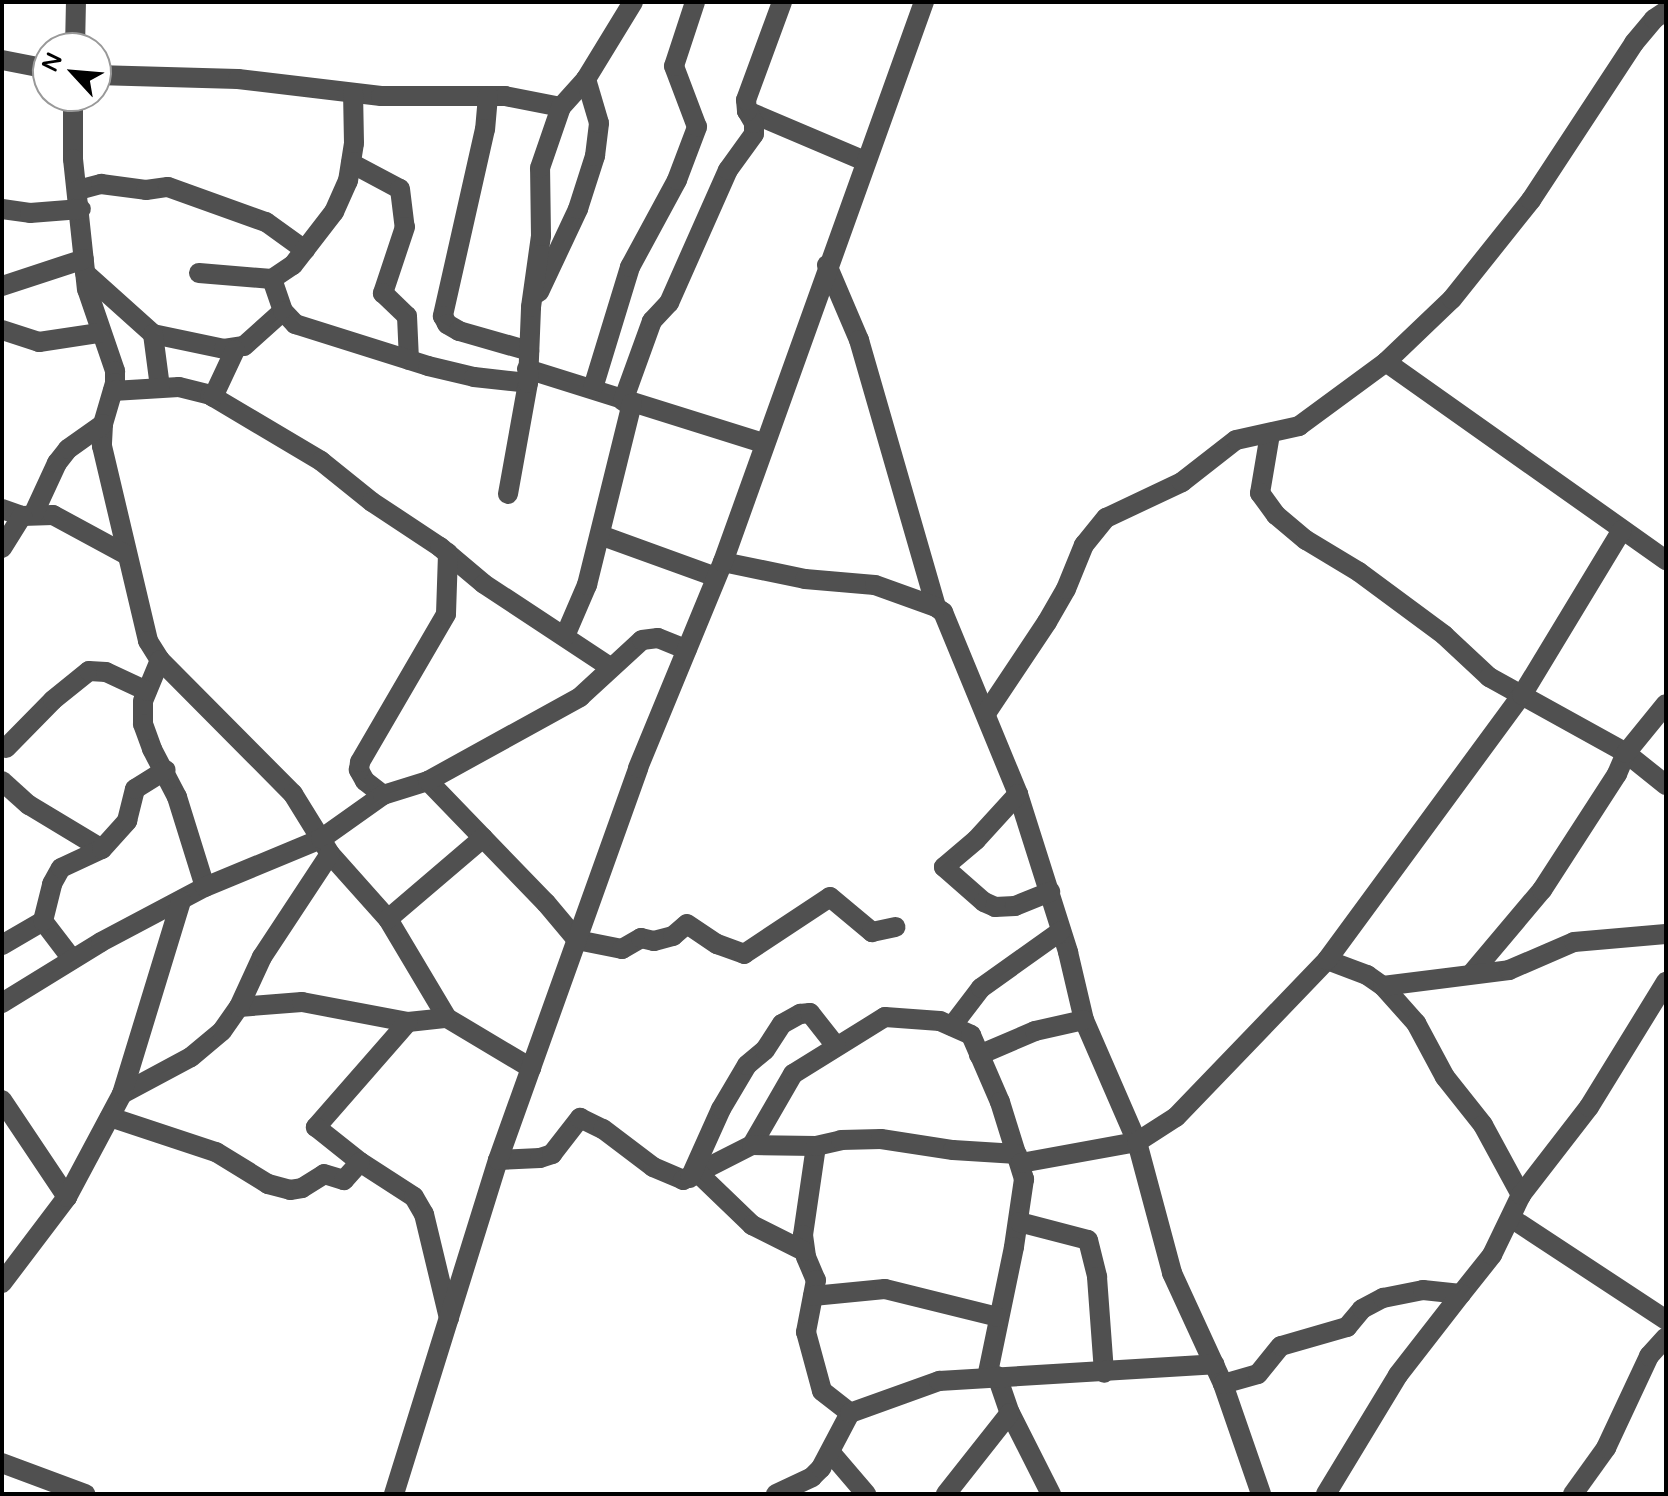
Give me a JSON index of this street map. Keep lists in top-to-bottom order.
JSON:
{
  "north": "top left"
}
